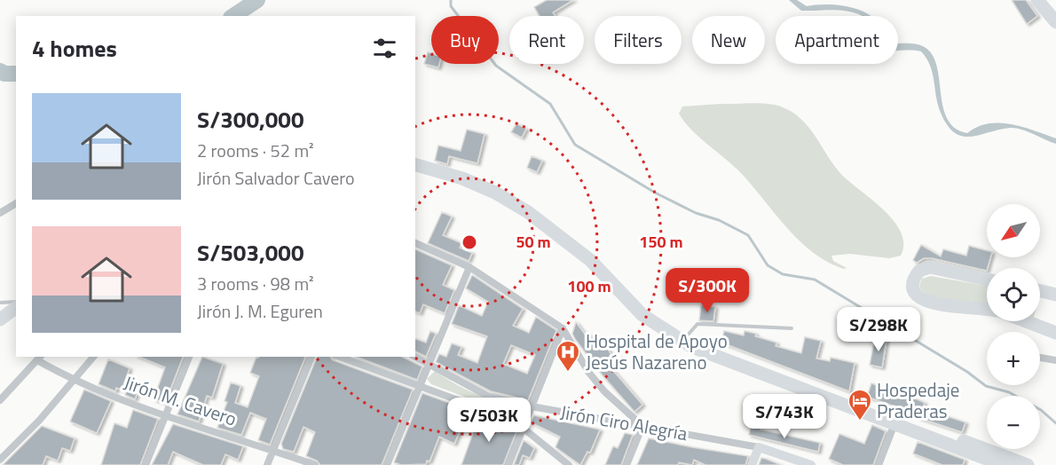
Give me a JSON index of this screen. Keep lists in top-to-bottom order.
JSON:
{
  "streets": {
    "street": ["Jirón M. Cavero", "Jirón Ciro Alegría"]
  },
  "places": {
    "hospital": ["Hospital de Apoyo Jesús Nazareno"],
    "hotel": ["Hospedaje Praderas"]
  },
  "north": "bottom left",
  "page": {
    "chip": [
      "Buy",
      "Rent",
      "Filters",
      "New",
      "Apartment"
    ],
    "heading": "4 homes",
    "list": [
      {
        "name": "S/300,000",
        "note": "2 rooms · 52 m² · Jirón Salvador Cavero"
      },
      {
        "name": "S/503,000",
        "note": "3 rooms · 98 m² · Jirón J. M. Eguren"
      }
    ],
    "map_buttons": ["+", "−"],
    "price": [
      "S/300K",
      "S/298K",
      "S/743K",
      "S/503K"
    ]
  },
  "rings": ["50 m", "150 m", "100 m"]
}
